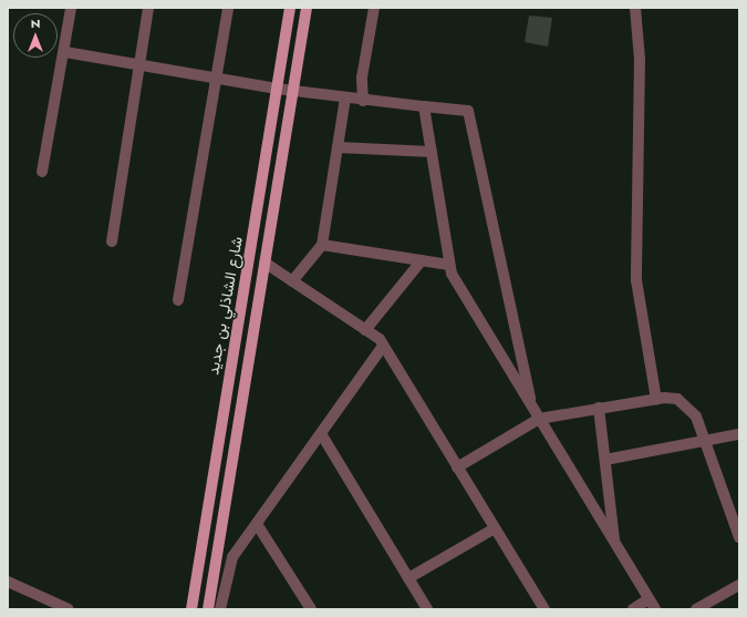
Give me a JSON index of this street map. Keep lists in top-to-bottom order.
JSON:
{
  "streets": {
    "main road": ["شارع الشاذلي بن جديد"]
  },
  "north": "top"
}
